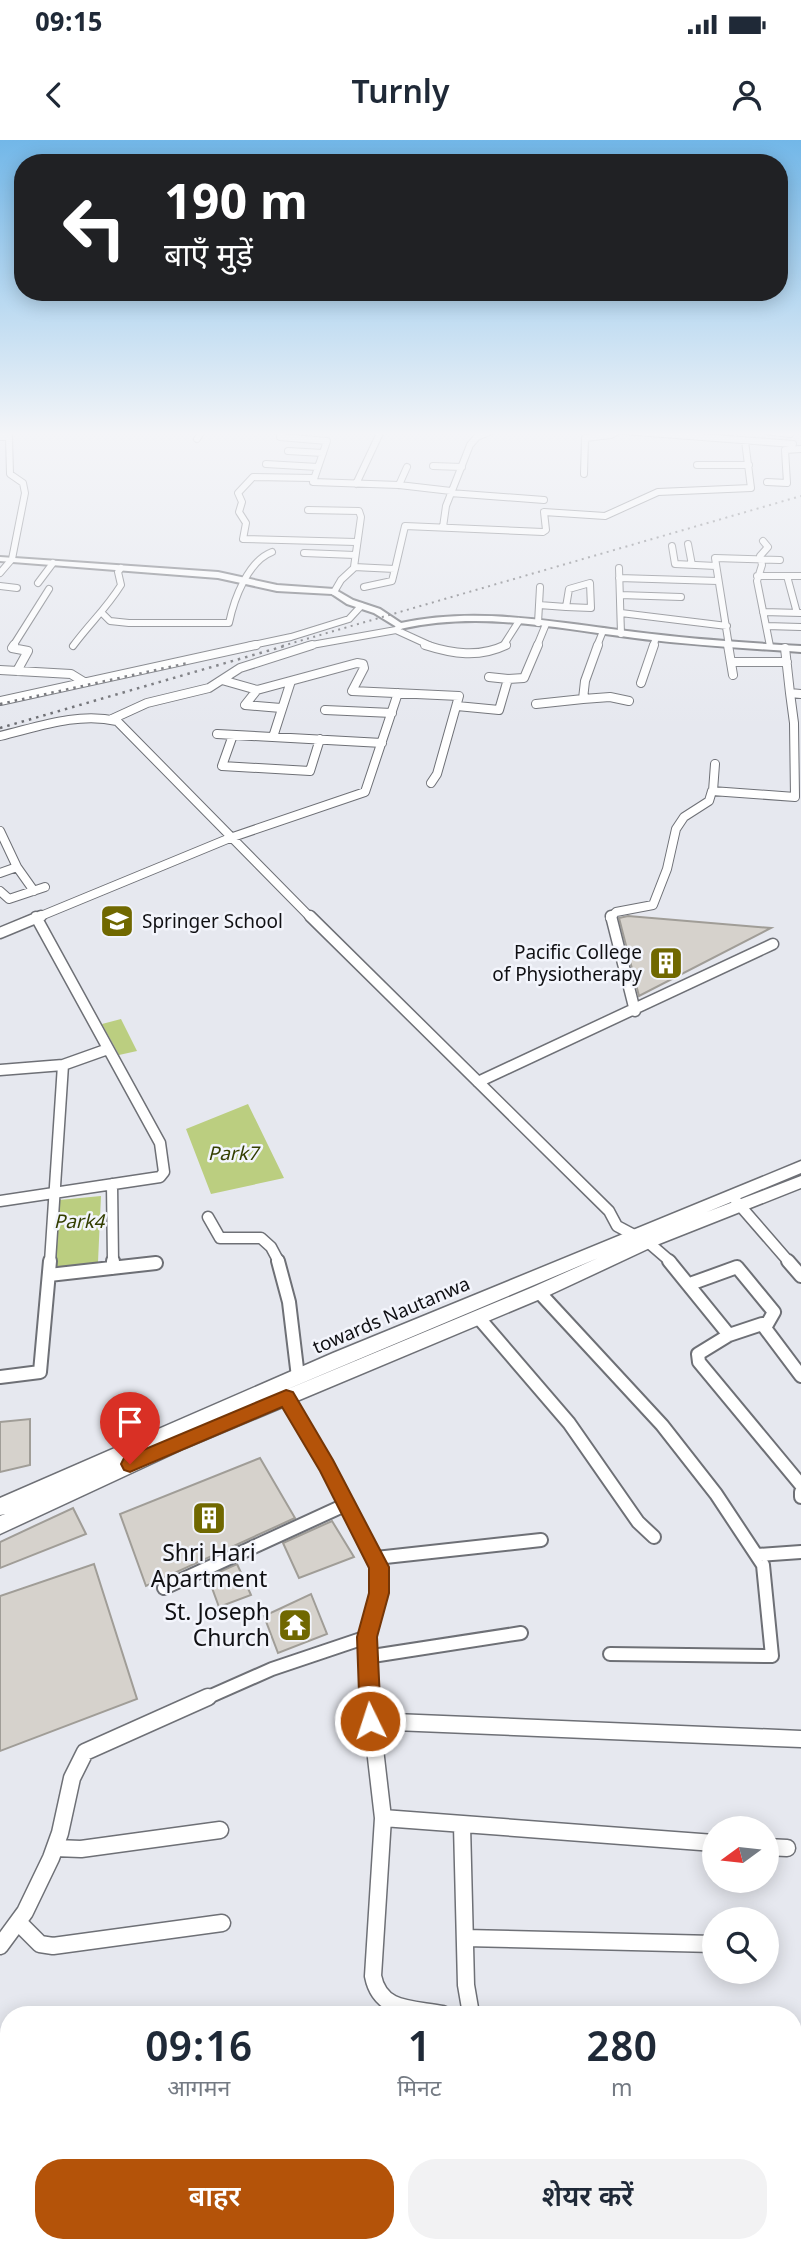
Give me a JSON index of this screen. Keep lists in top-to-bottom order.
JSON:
{
  "streets": {
    "main road": ["towards Nautanwa"]
  },
  "parks": ["Park7", "Park4"],
  "places": {
    "school or university": ["Springer School"],
    "building": ["Pacific College of Physiotherapy", "Shri Hari Apartment"],
    "temple": ["St. Joseph Church"]
  },
  "north": "left",
  "page": {
    "status": "09:15",
    "header": "Turnly",
    "turn": ["190 m", "बाएँ मुड़ें"],
    "eta": [
      "09:16",
      "आगमन",
      "1",
      "मिनट",
      "280",
      "m"
    ],
    "buttons": ["बाहर", "शेयर करें"]
  }
}
